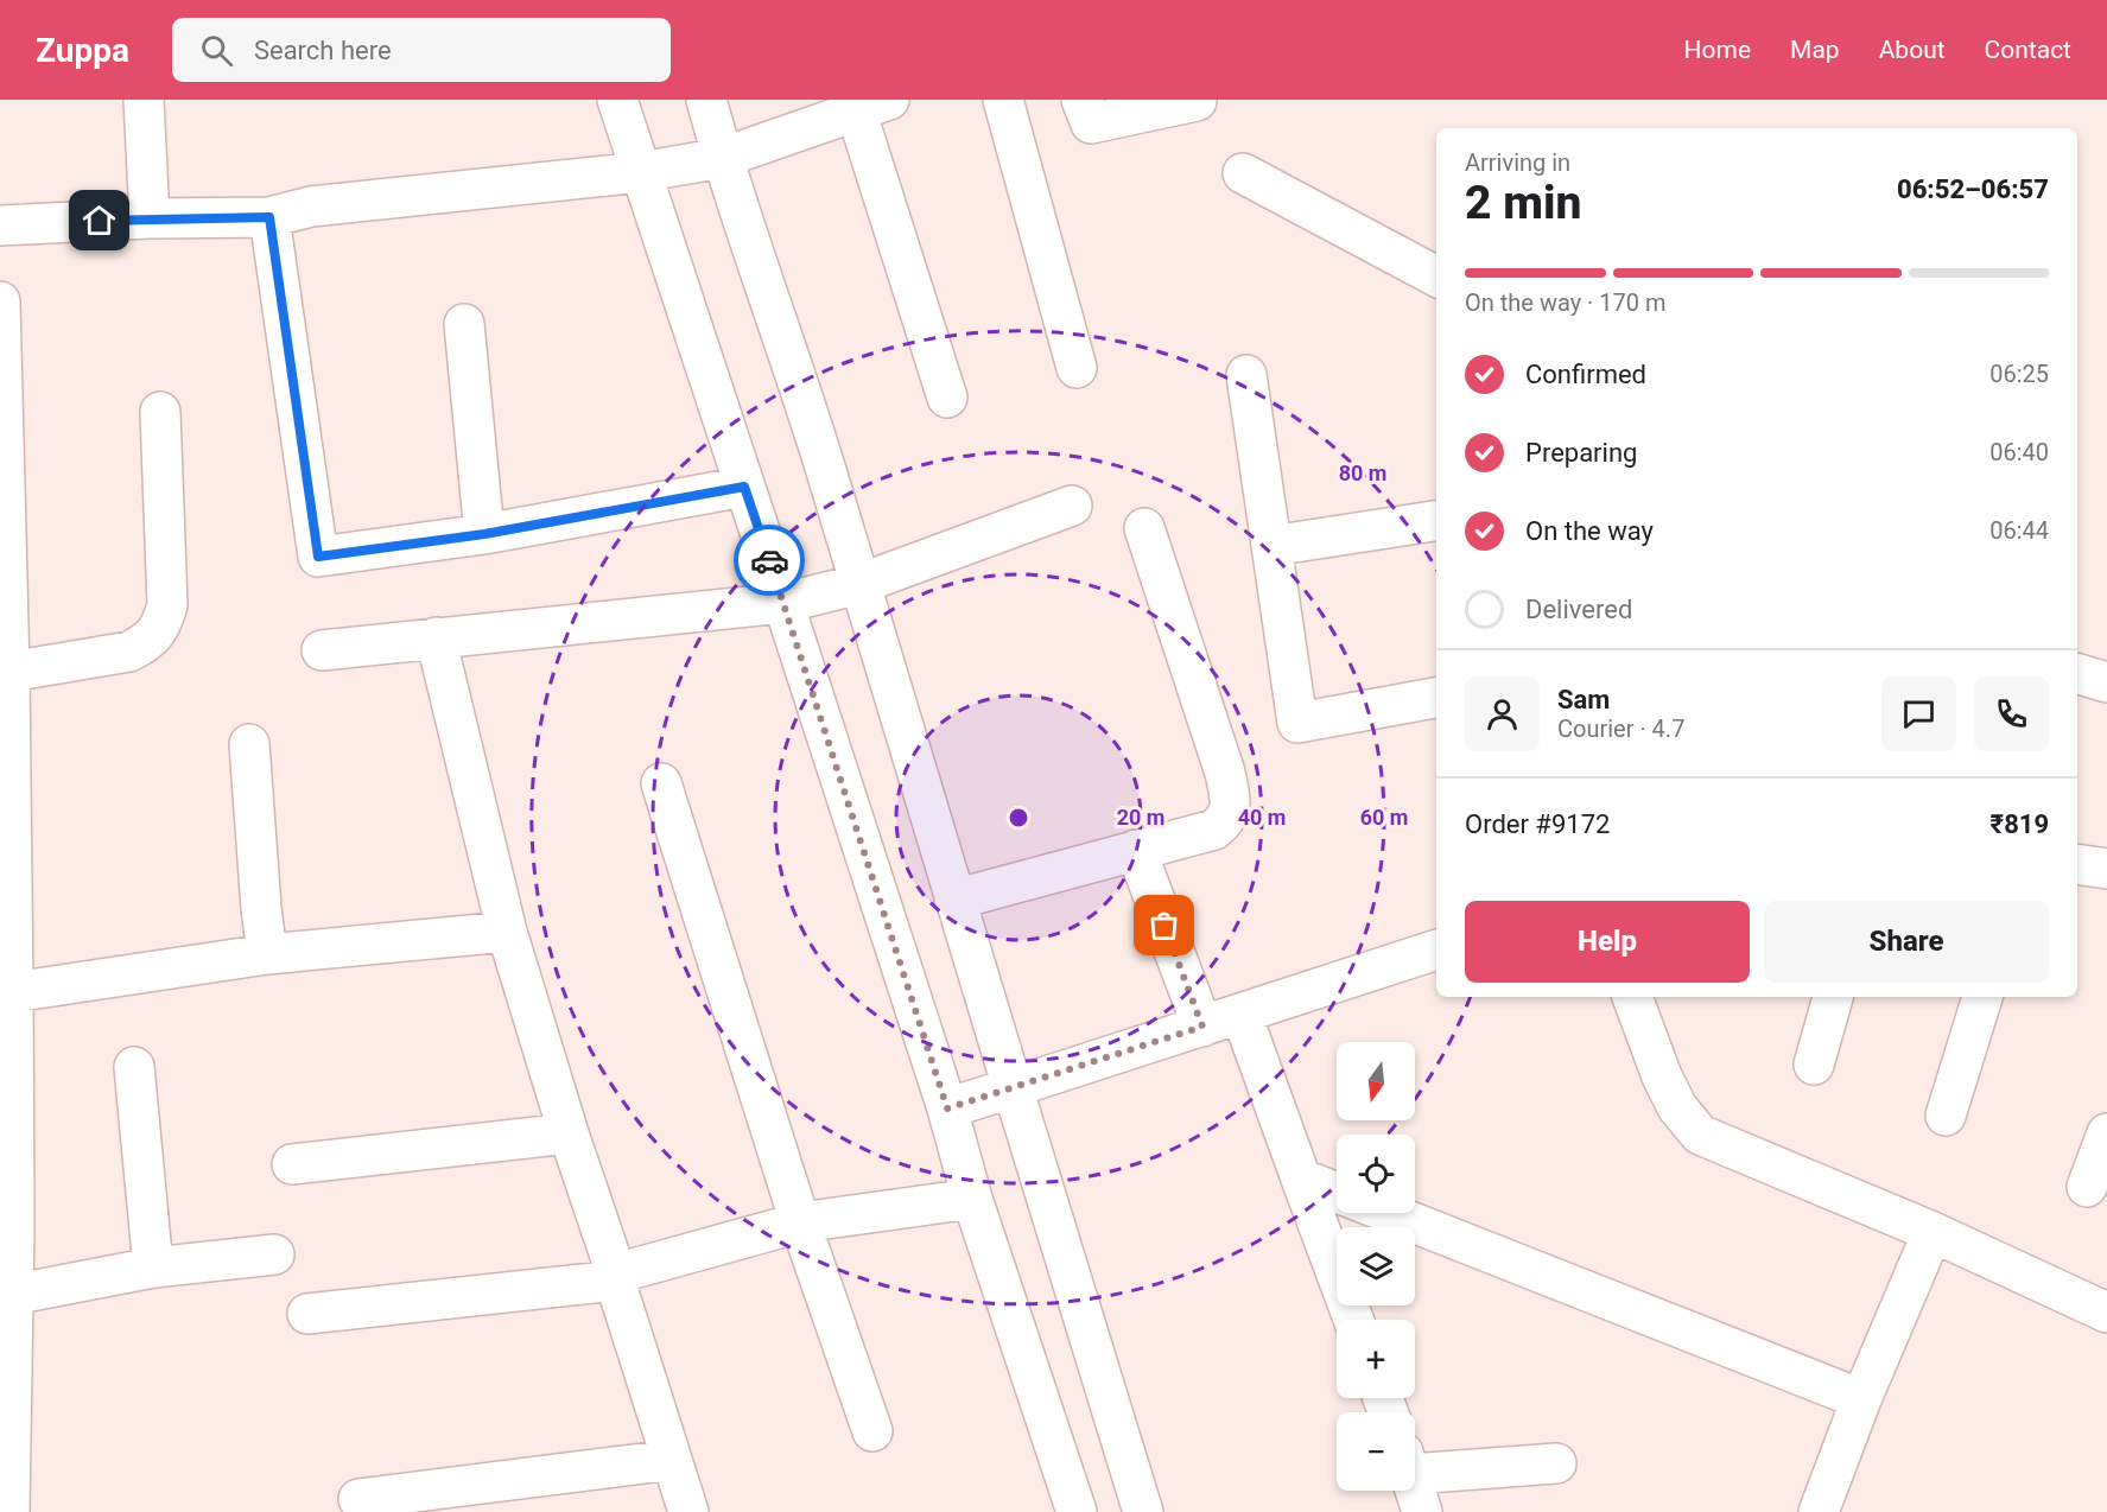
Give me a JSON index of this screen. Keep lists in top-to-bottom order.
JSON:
{
  "north": "bottom",
  "page": {
    "header": "Zuppa",
    "search": "Search here",
    "nav": [
      "Home",
      "Map",
      "About",
      "Contact"
    ],
    "heading": ["2 min", "Arriving in", "06:52–06:57"],
    "panel": [
      "Sam",
      "Courier · 4.7",
      "Order #9172",
      "₹819"
    ],
    "bar": "On the way · 170 m",
    "list": [
      ["Confirmed", "06:25"],
      ["Preparing", "06:40"],
      ["On the way", "06:44"],
      "Delivered"
    ],
    "buttons": ["Help", "Share"],
    "map_buttons": ["+", "−"]
  },
  "rings": [
    "80 m",
    "20 m",
    "40 m",
    "60 m"
  ]
}
